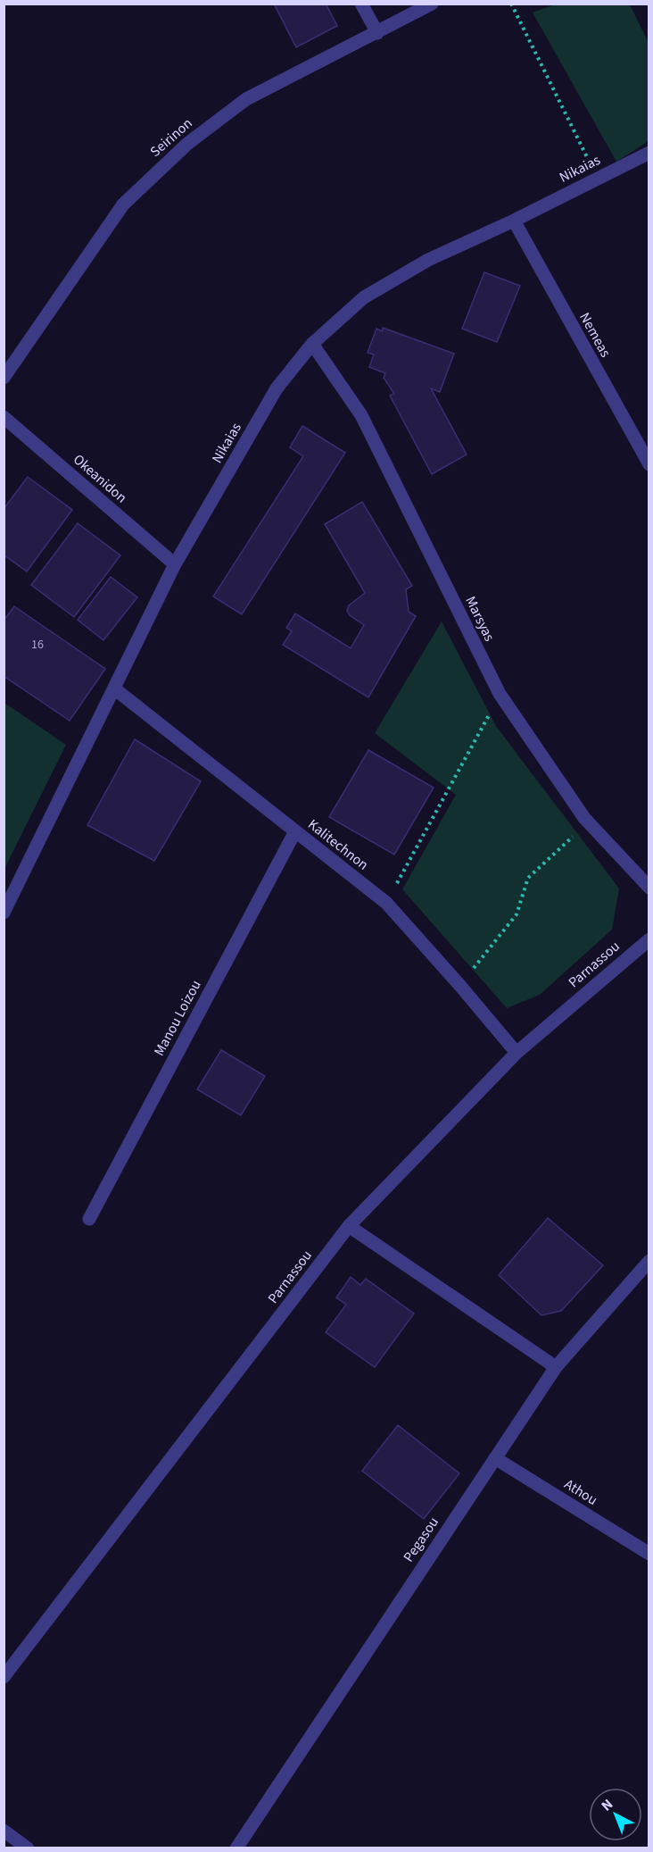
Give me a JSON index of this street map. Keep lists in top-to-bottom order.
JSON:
{
  "streets": {
    "street": [
      "Seirinon",
      "Nikaias",
      "Nemeas",
      "Okeanidon",
      "Marsyas",
      "Kalitechnon",
      "Parnassou",
      "Manou Loizou",
      "Athou",
      "Pegasou"
    ]
  },
  "crossings": [
    ["Nikaias", "Nemeas"],
    ["Nikaias", "Okeanidon"],
    ["Nikaias", "Marsyas"],
    ["Nikaias", "Kalitechnon"],
    ["Kalitechnon", "Parnassou"],
    ["Kalitechnon", "Manou Loizou"],
    ["Athou", "Pegasou"]
  ],
  "house_numbers": ["16"],
  "north": "top left"
}
